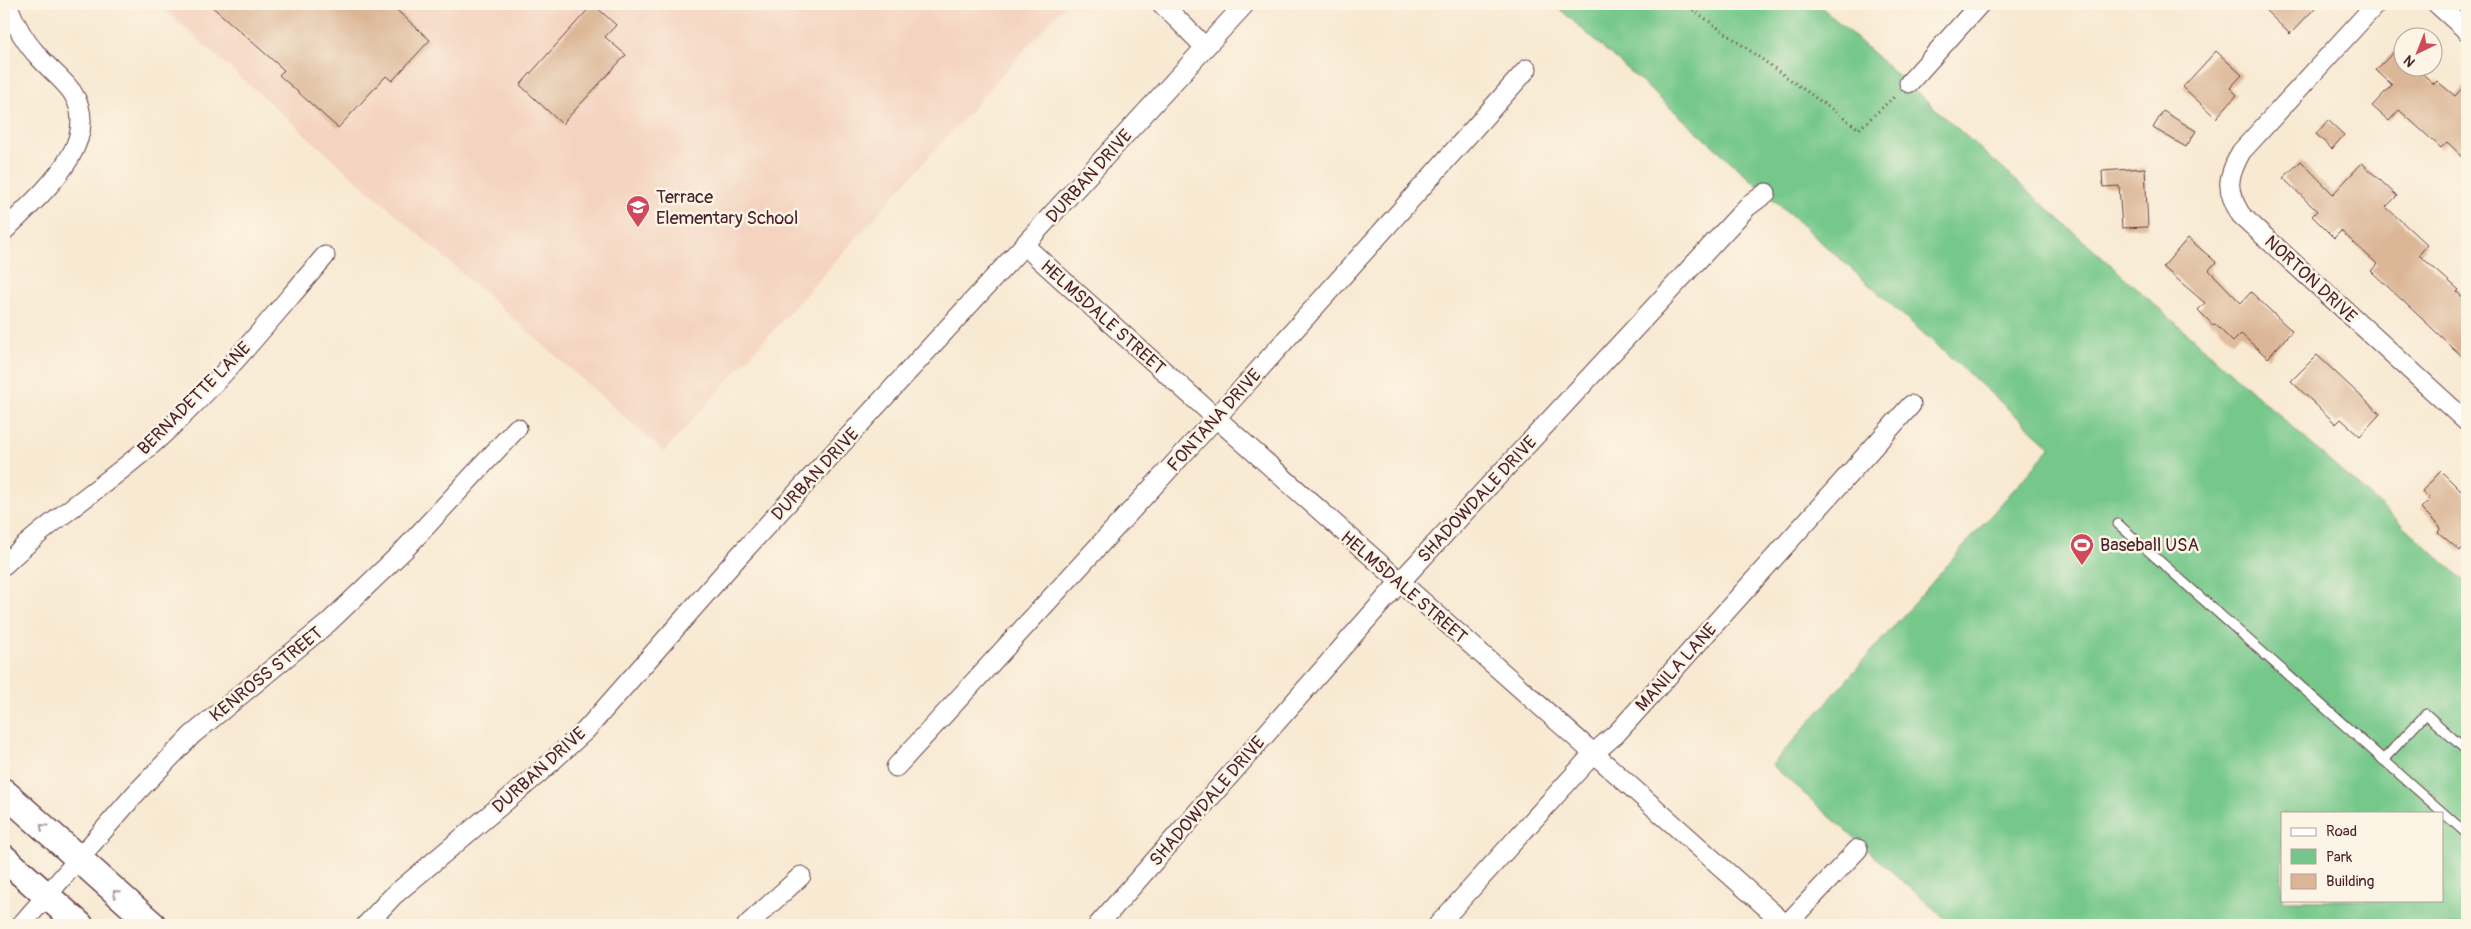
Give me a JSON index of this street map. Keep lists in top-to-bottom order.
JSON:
{
  "streets": {
    "street": [
      "DURBAN DRIVE",
      "NORTON DRIVE",
      "HELMSDALE STREET",
      "BERNADETTE LANE",
      "FONTANA DRIVE",
      "SHADOWDALE DRIVE",
      "MANILA LANE",
      "KENROSS STREET"
    ]
  },
  "crossings": [
    ["DURBAN DRIVE", "HELMSDALE STREET"],
    ["HELMSDALE STREET", "FONTANA DRIVE"],
    ["HELMSDALE STREET", "SHADOWDALE DRIVE"],
    ["HELMSDALE STREET", "MANILA LANE"]
  ],
  "places": {
    "school or university": ["Terrace Elementary School"],
    "sports": ["Baseball USA"]
  },
  "legend": ["Road", "Park", "Building"],
  "north": "bottom left"
}
